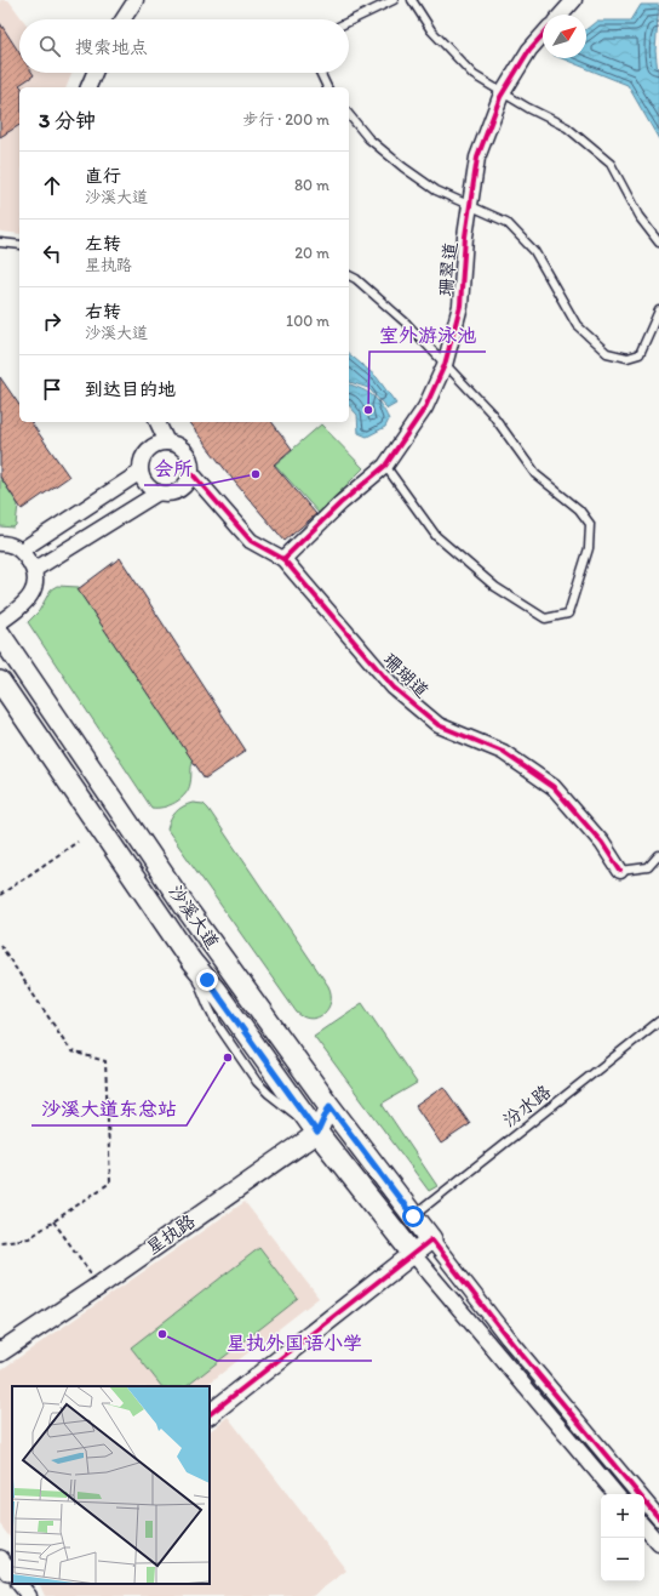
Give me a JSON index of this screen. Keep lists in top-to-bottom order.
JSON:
{
  "streets": {
    "main road": ["沙溪大道"],
    "street": ["珊翠道", "珊瑚道", "星执路"],
    "lane": ["汾水路"]
  },
  "crossings": [
    ["珊翠道", "珊瑚道"],
    ["沙溪大道", "汾水路"],
    ["沙溪大道", "星执路"]
  ],
  "places": [
    "室外游泳池",
    "会所",
    "沙溪大道东总站",
    "星执外国语小学"
  ],
  "north": "top right",
  "page": {
    "search": "搜索地点",
    "heading": ["3 分钟", "步行 · 200 m"],
    "list": [
      ["直行", "沙溪大道", "80 m"],
      ["左转", "星执路", "20 m"],
      ["右转", "沙溪大道", "100 m"],
      "到达目的地"
    ],
    "map_buttons": ["+", "−"]
  }
}
